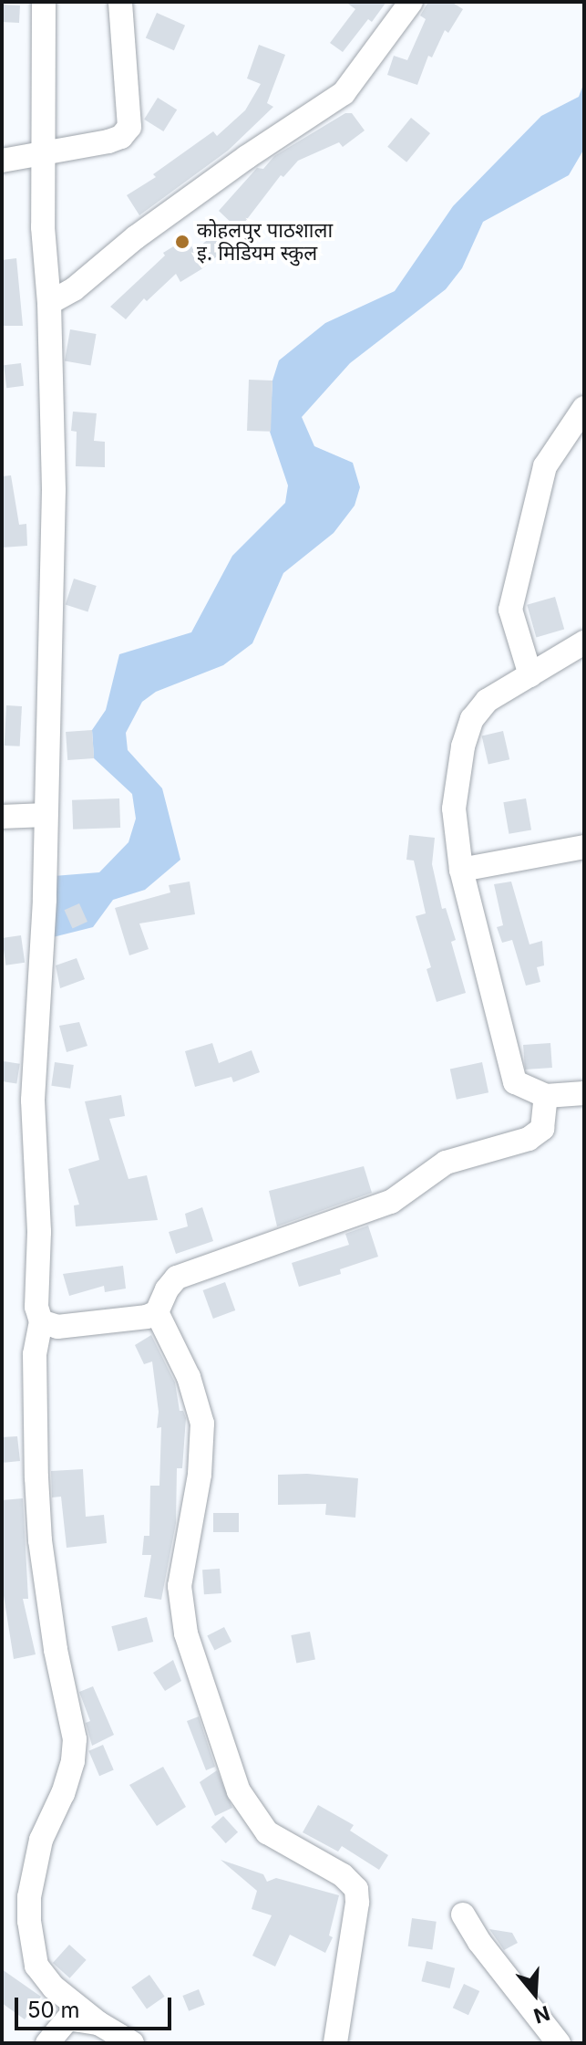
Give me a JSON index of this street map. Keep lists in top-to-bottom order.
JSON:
{
  "places": ["कोहलपुर पाठशाला इ. मिडियम स्कुल"],
  "scale_bar": "50 m",
  "north": "bottom"
}
